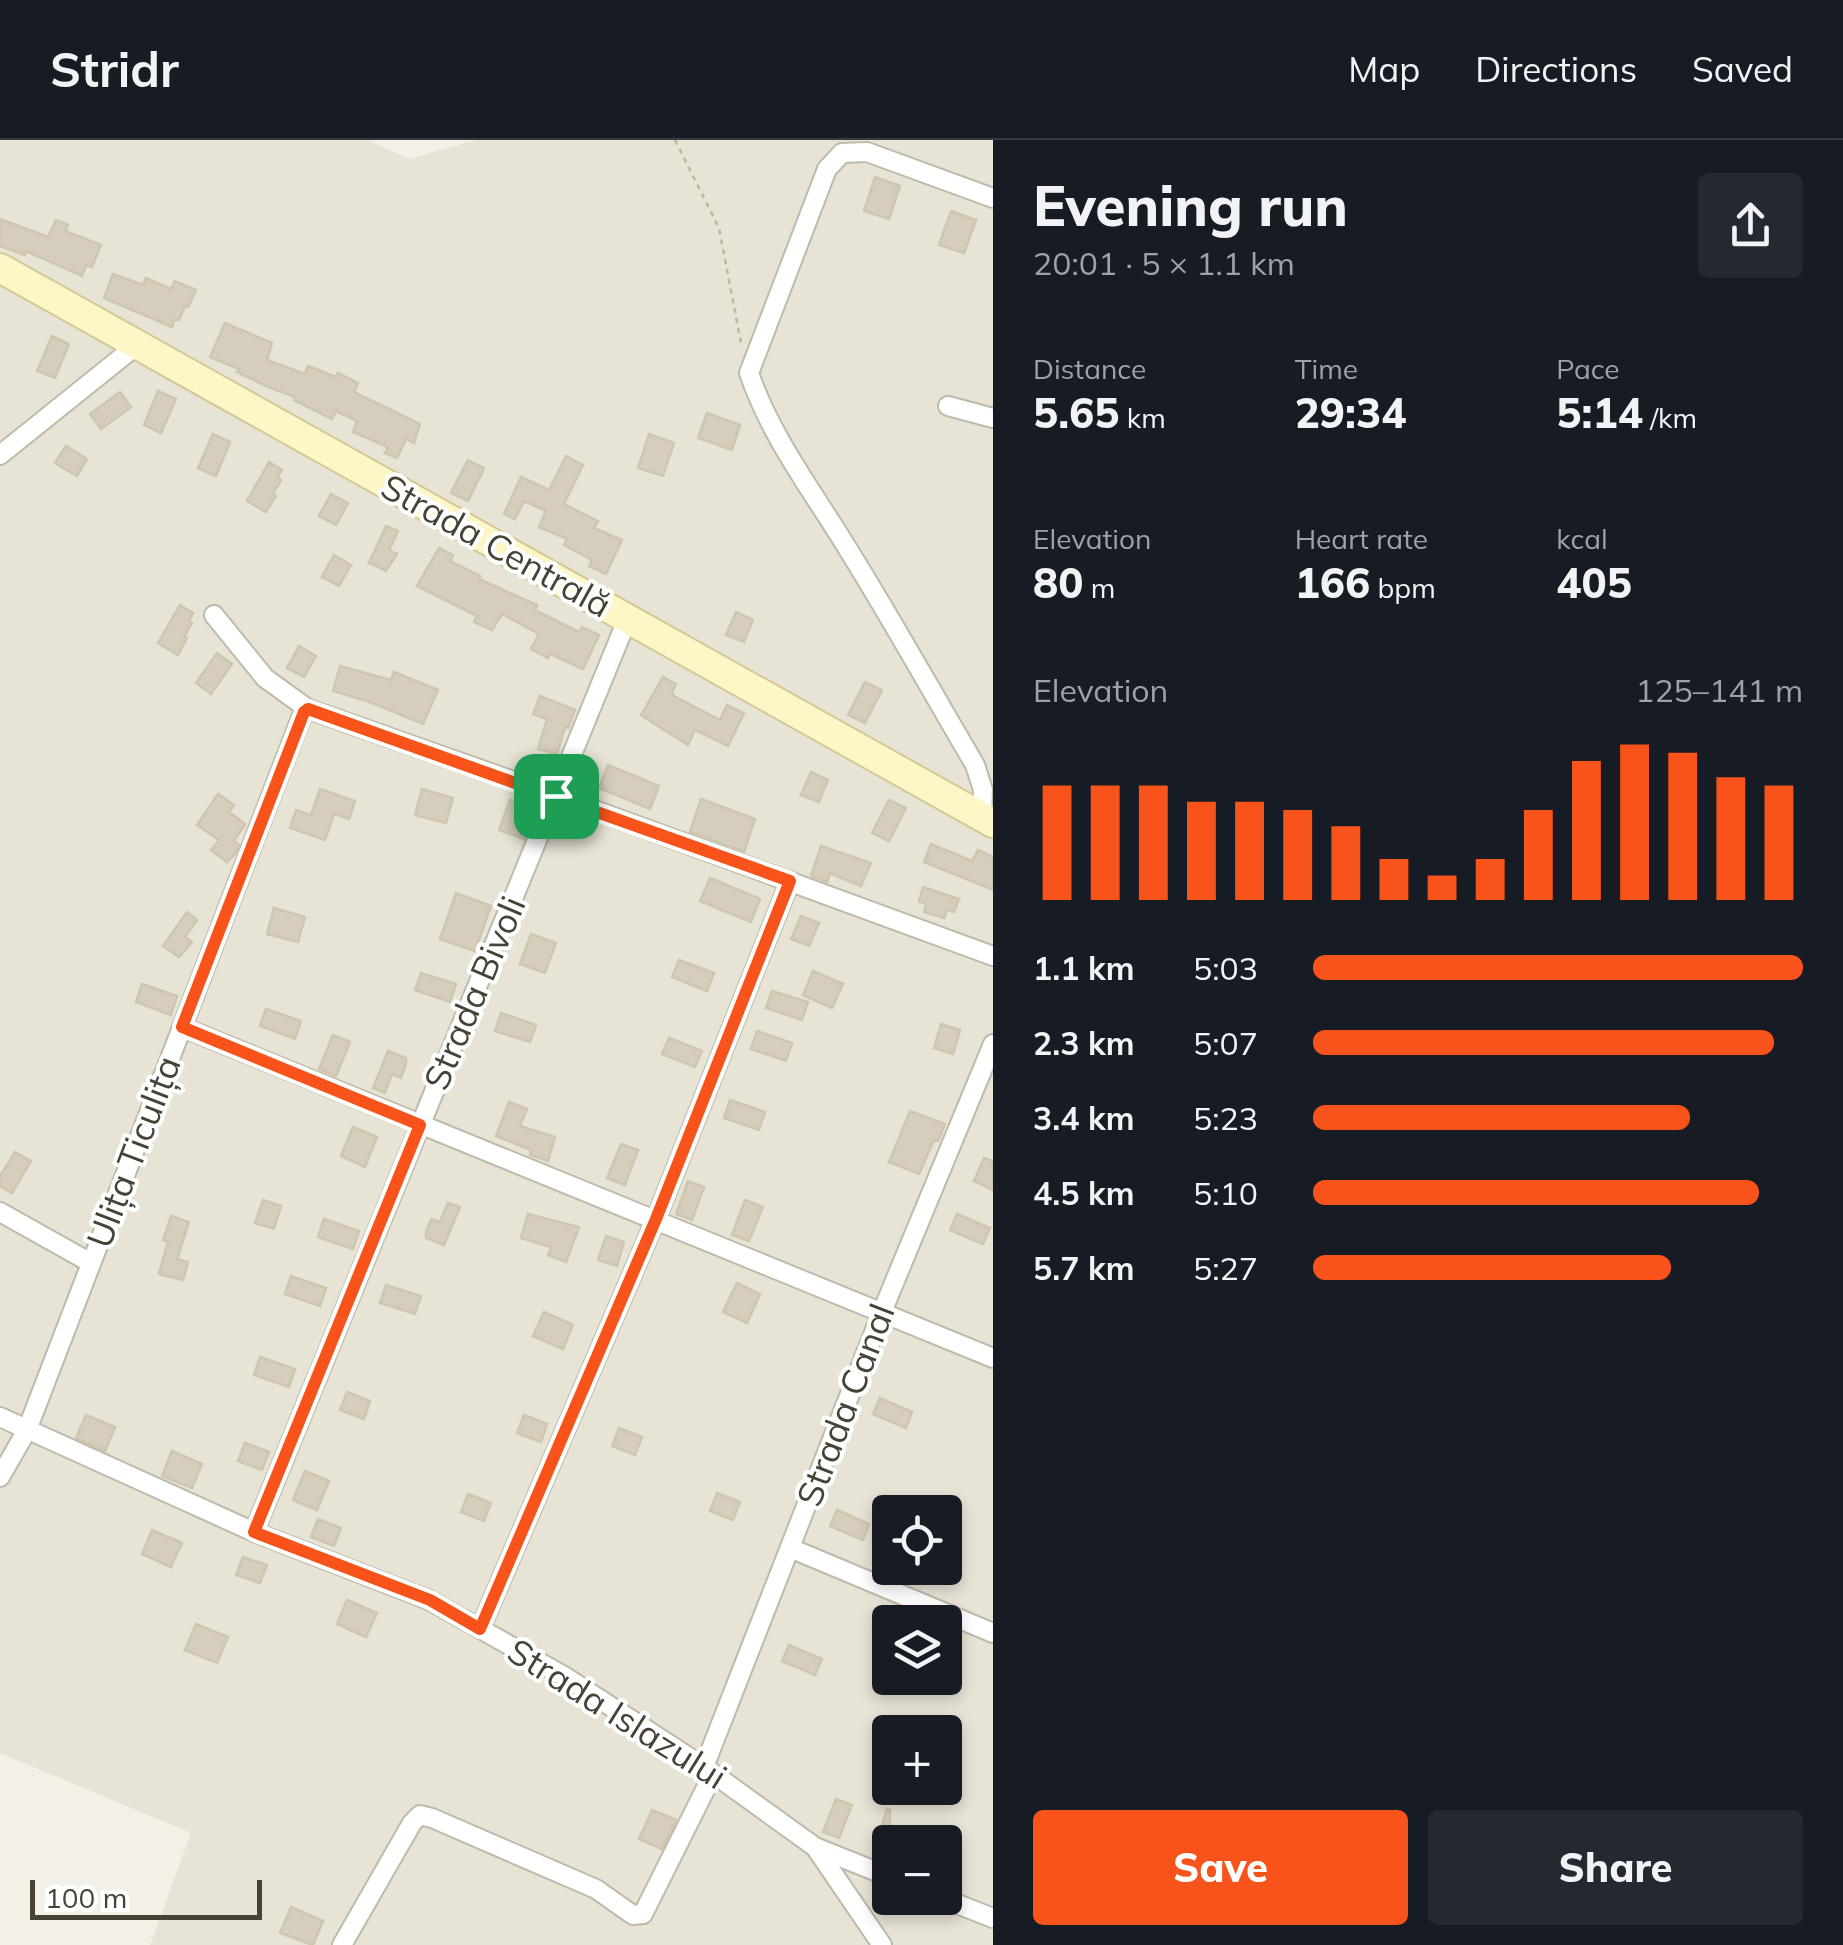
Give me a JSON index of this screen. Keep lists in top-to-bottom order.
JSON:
{
  "streets": {
    "main road": ["Strada Centrală"],
    "street": [
      "Strada Bivoli",
      "Ulița Ticulița",
      "Strada Canal",
      "Strada Islazului"
    ]
  },
  "crossings": [
    ["Strada Centrală", "Strada Bivoli"],
    ["Strada Bivoli", "Strada Islazului"],
    ["Ulița Ticulița", "Strada Islazului"],
    ["Strada Canal", "Strada Islazului"]
  ],
  "scale_bar": "100 m",
  "page": {
    "header": "Stridr",
    "nav": ["Map", "Directions", "Saved"],
    "heading": ["Evening run", "20:01 · 5 × 1.1 km"],
    "stats": [
      ["Distance", "5.65 km"],
      ["Time", "29:34"],
      ["Pace", "5:14 /km"],
      ["Elevation", "80 m"],
      ["Heart rate", "166 bpm"],
      ["kcal", "405"]
    ],
    "chart": ["Elevation", "125–141 m"],
    "list": [
      {
        "name": "1.1 km",
        "note": "5:03"
      },
      {
        "name": "2.3 km",
        "note": "5:07"
      },
      {
        "name": "3.4 km",
        "note": "5:23"
      },
      {
        "name": "4.5 km",
        "note": "5:10"
      },
      {
        "name": "5.7 km",
        "note": "5:27"
      }
    ],
    "map_buttons": ["+", "−"],
    "buttons": ["Save", "Share"],
    "scale": "100 m"
  }
}
